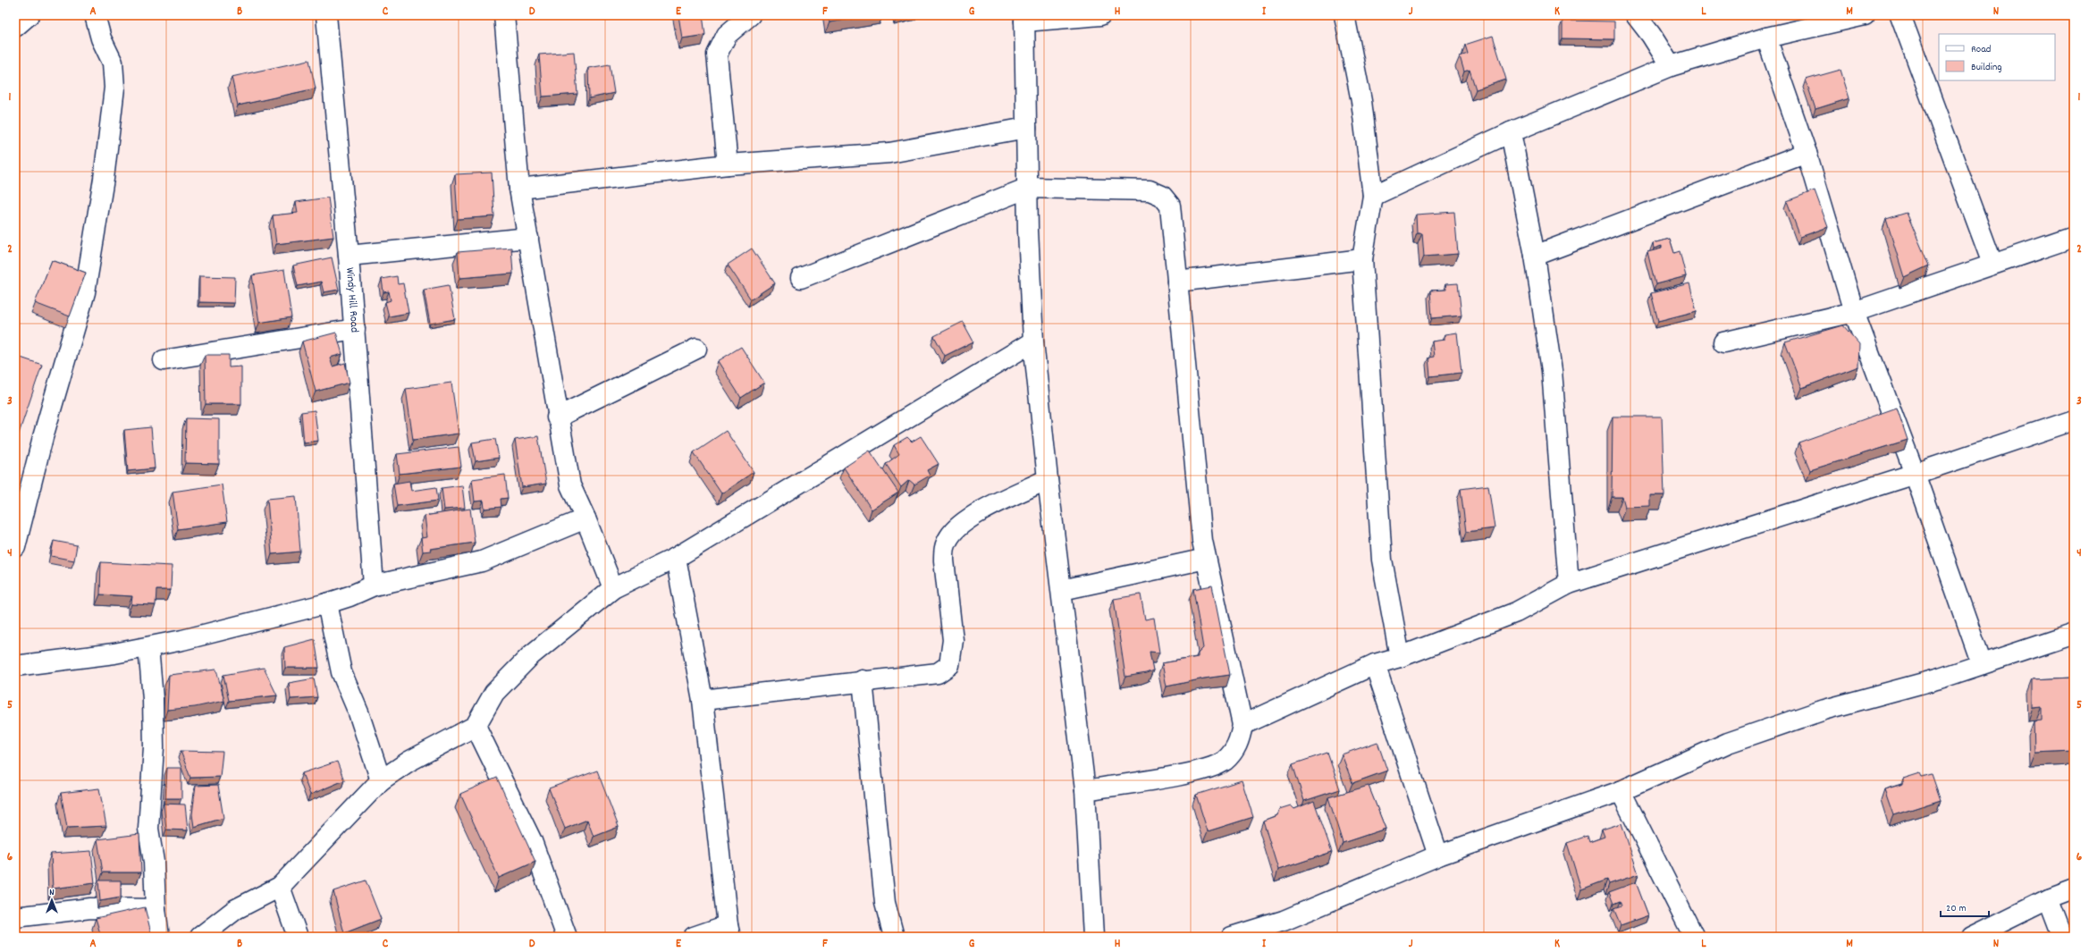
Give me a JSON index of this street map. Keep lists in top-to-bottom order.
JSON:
{
  "streets": {
    "street": ["Windy Hill Road"]
  },
  "legend": ["Road", "Building"],
  "scale_bar": "20 m",
  "north": "top",
  "grid": {
    "columns": [
      "A",
      "B",
      "C",
      "D",
      "E",
      "F",
      "G",
      "H",
      "I",
      "J",
      "K",
      "L",
      "M",
      "N"
    ],
    "rows": [
      "1",
      "2",
      "3",
      "4",
      "5",
      "6"
    ]
  }
}
